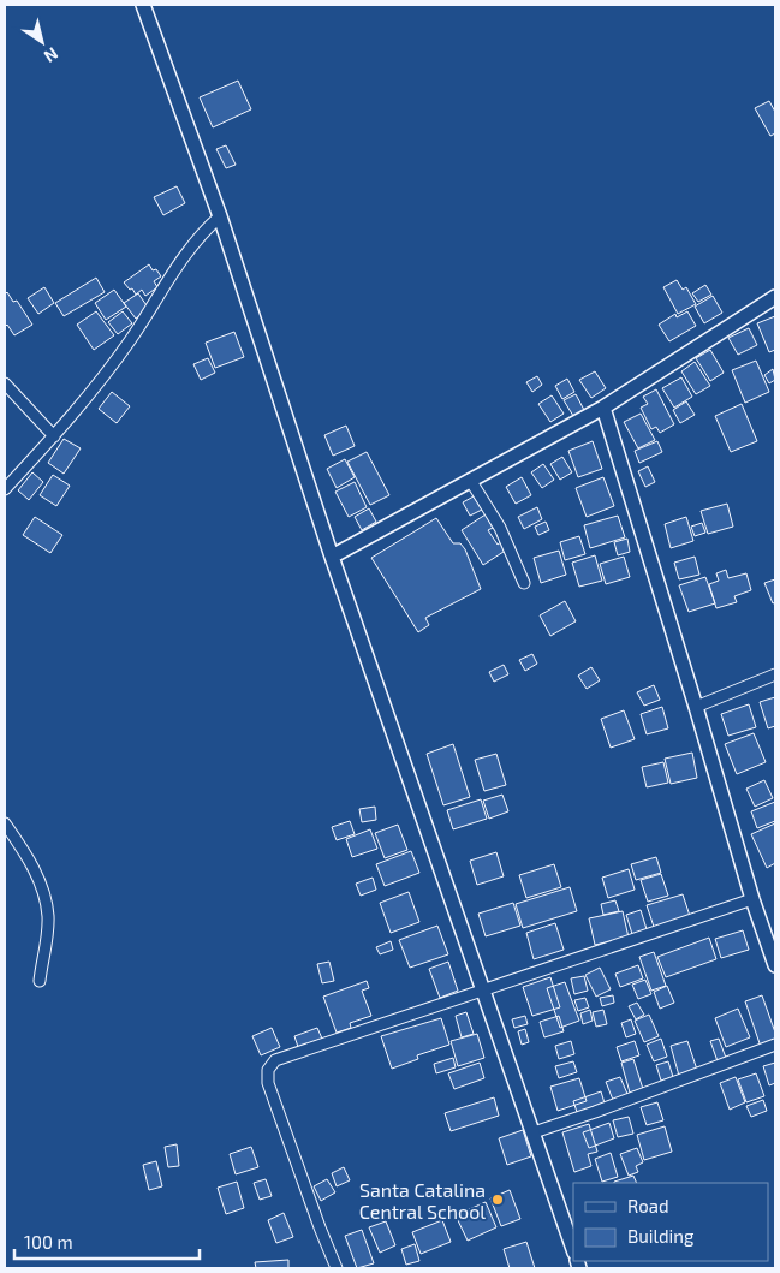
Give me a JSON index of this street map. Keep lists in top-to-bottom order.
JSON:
{
  "places": ["Santa Catalina Central School"],
  "legend": ["Road", "Building"],
  "scale_bar": "100 m",
  "north": "bottom right"
}
